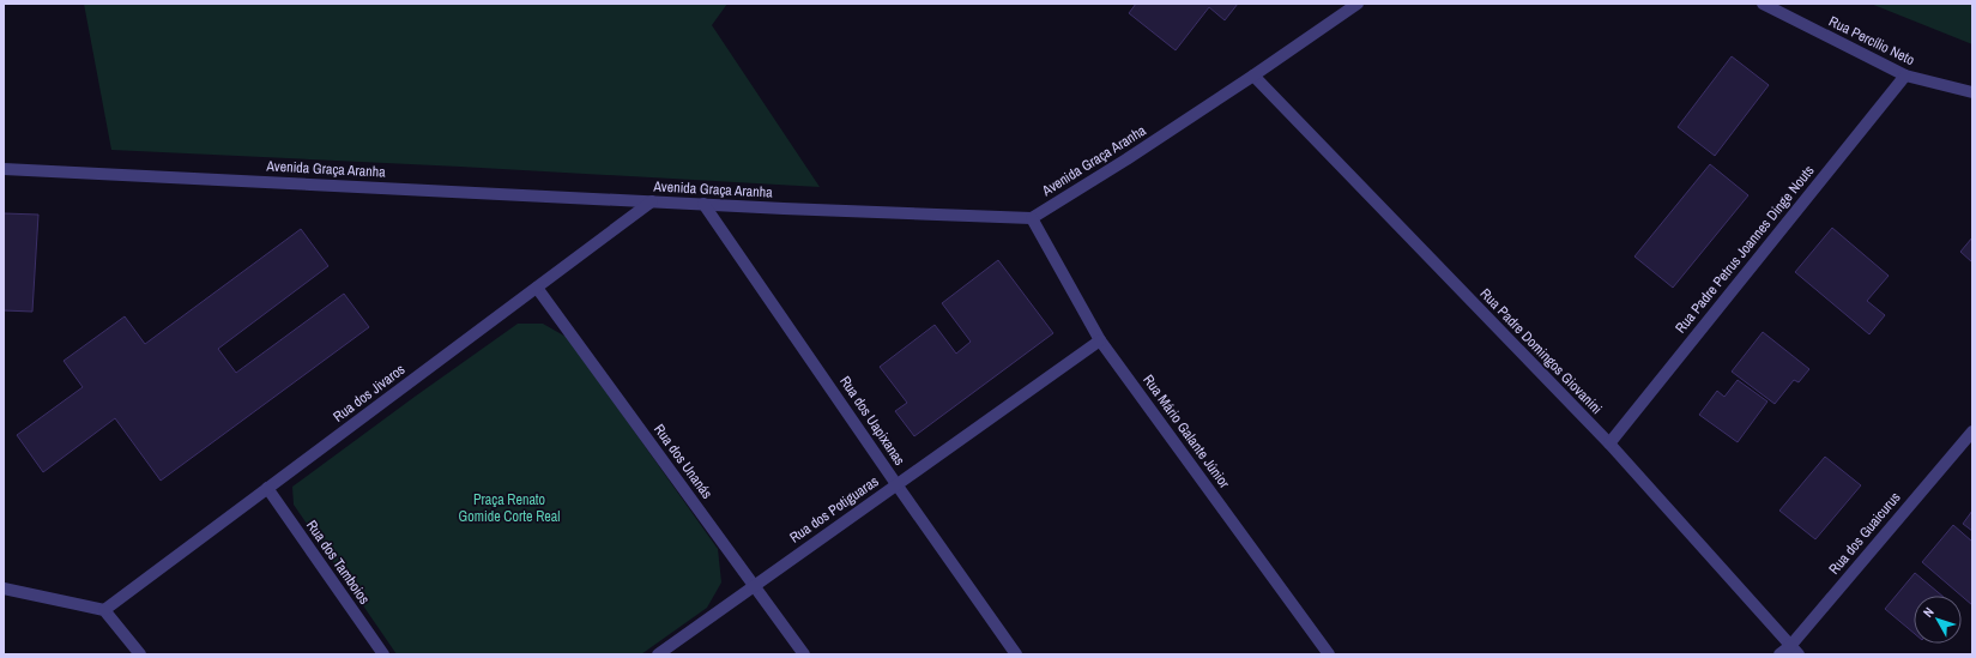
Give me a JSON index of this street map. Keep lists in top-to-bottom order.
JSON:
{
  "streets": {
    "street": [
      "Rua Percílio Neto",
      "Avenida Graça Aranha",
      "Rua Padre Petrus Joannes Dinge Nouts",
      "Rua Padre Domingos Giovanini",
      "Rua dos Jivaros",
      "Rua dos Uapixanas",
      "Rua Mário Galante Júnior",
      "Rua dos Unanás",
      "Rua dos Potiguaras",
      "Rua dos Guaicurus",
      "Rua dos Tamboios"
    ]
  },
  "crossings": [
    ["Rua Percílio Neto", "Rua Padre Petrus Joannes Dinge Nouts"],
    ["Avenida Graça Aranha", "Rua Padre Domingos Giovanini"],
    ["Avenida Graça Aranha", "Rua dos Jivaros"],
    ["Avenida Graça Aranha", "Rua dos Uapixanas"],
    ["Avenida Graça Aranha", "Rua Mário Galante Júnior"],
    ["Rua Padre Petrus Joannes Dinge Nouts", "Rua Padre Domingos Giovanini"],
    ["Rua Padre Domingos Giovanini", "Rua dos Guaicurus"],
    ["Rua dos Jivaros", "Rua dos Unanás"],
    ["Rua dos Jivaros", "Rua dos Tamboios"],
    ["Rua dos Uapixanas", "Rua dos Potiguaras"],
    ["Rua Mário Galante Júnior", "Rua dos Potiguaras"],
    ["Rua dos Unanás", "Rua dos Potiguaras"]
  ],
  "parks": ["Praça Renato Gomide Corte Real"],
  "north": "top left"
}
